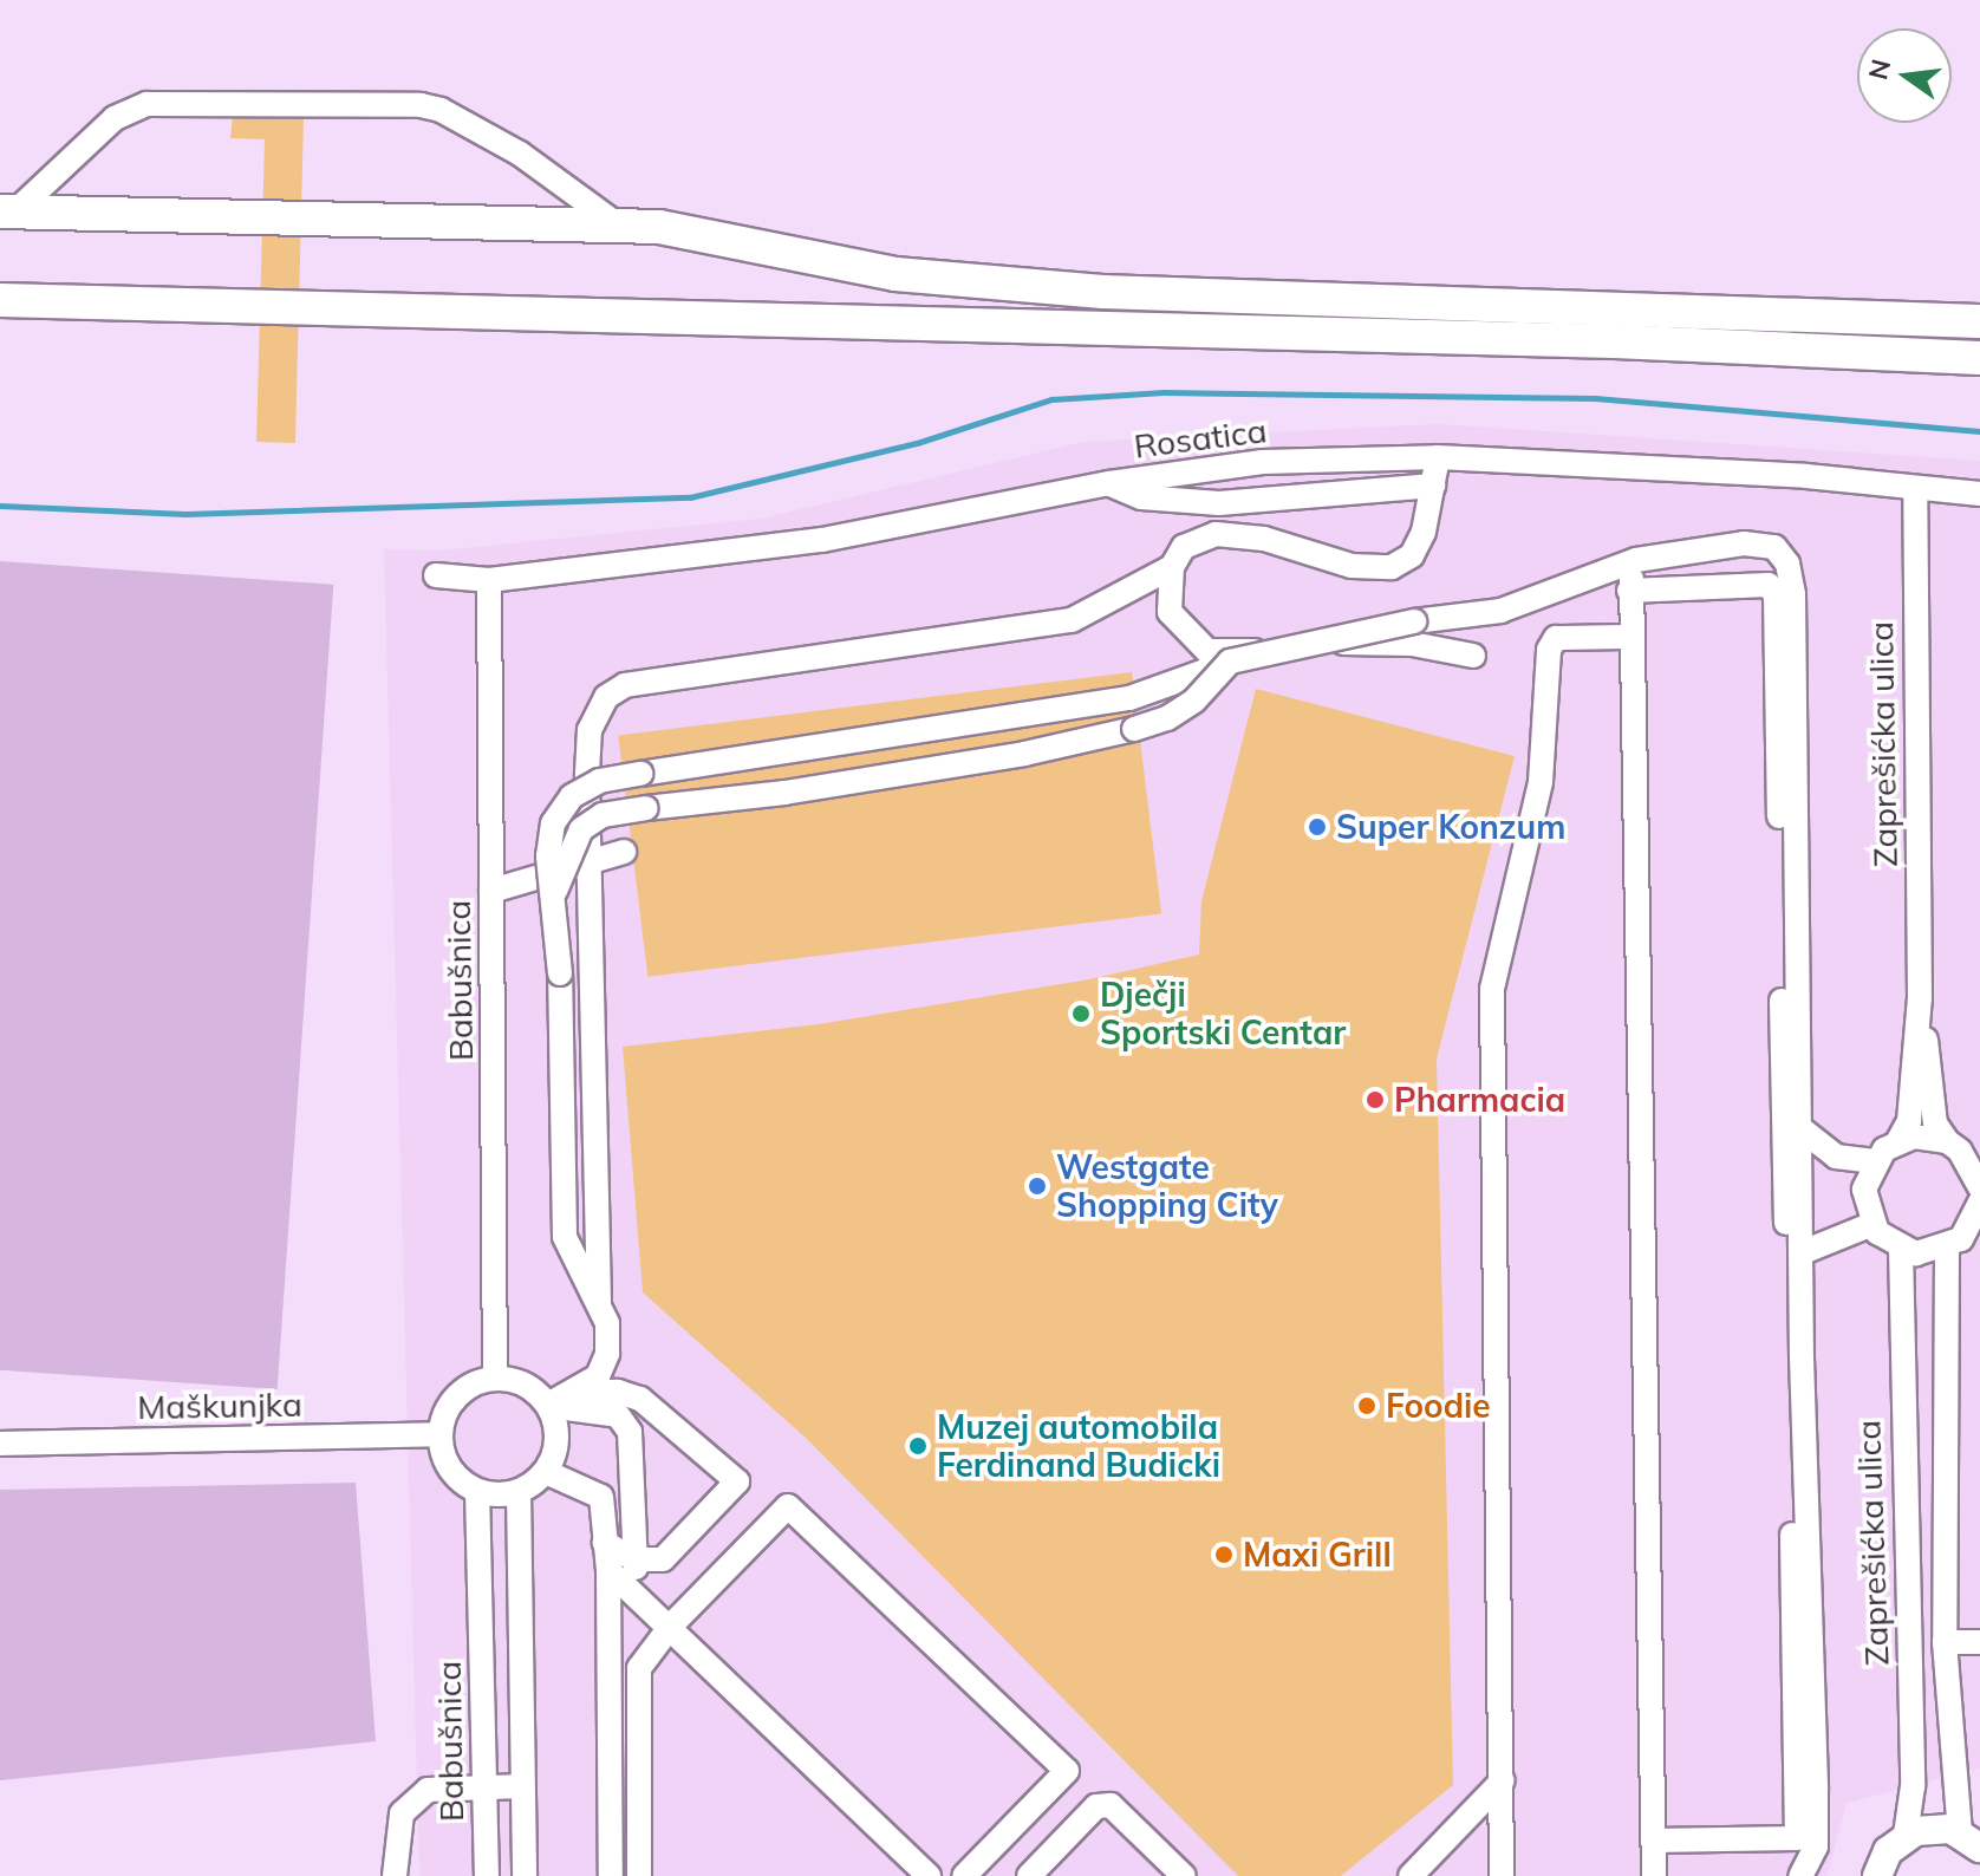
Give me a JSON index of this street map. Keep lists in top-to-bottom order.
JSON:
{
  "streets": {
    "street": [
      "Rosatica",
      "Zaprešićka ulica",
      "Babušnica",
      "Maškunjka"
    ]
  },
  "crossings": [
    ["Rosatica", "Zaprešićka ulica"],
    ["Rosatica", "Babušnica"],
    ["Babušnica", "Maškunjka"]
  ],
  "places": [
    "Super Konzum",
    "Dječji Sportski Centar",
    "Pharmacia",
    "Westgate Shopping City",
    "Foodie",
    "Muzej automobila Ferdinand Budicki",
    "Maxi Grill"
  ],
  "north": "left"
}
